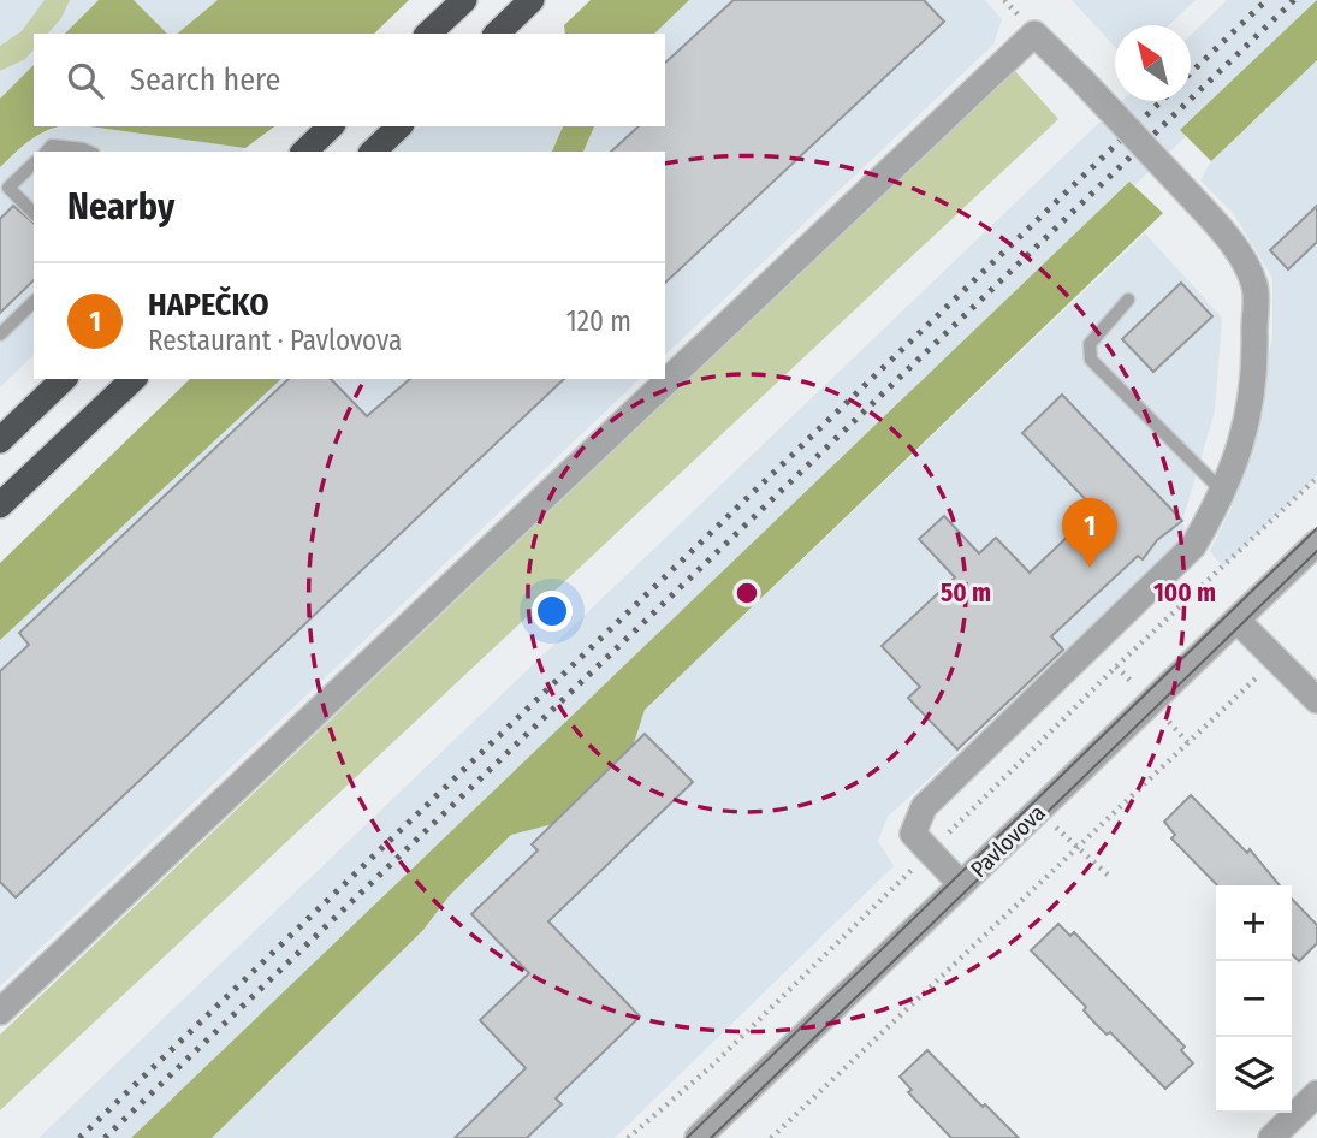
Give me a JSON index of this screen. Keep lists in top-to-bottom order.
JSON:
{
  "streets": {
    "street": ["Pavlovova"]
  },
  "north": "top left",
  "page": {
    "search": "Search here",
    "heading": "Nearby",
    "list": [
      {
        "mark": "1",
        "name": "HAPEČKO",
        "note": "Restaurant · Pavlovova",
        "value": "120 m"
      }
    ],
    "pins": "1",
    "map_buttons": ["+", "−"]
  },
  "rings": ["50 m", "100 m"]
}
